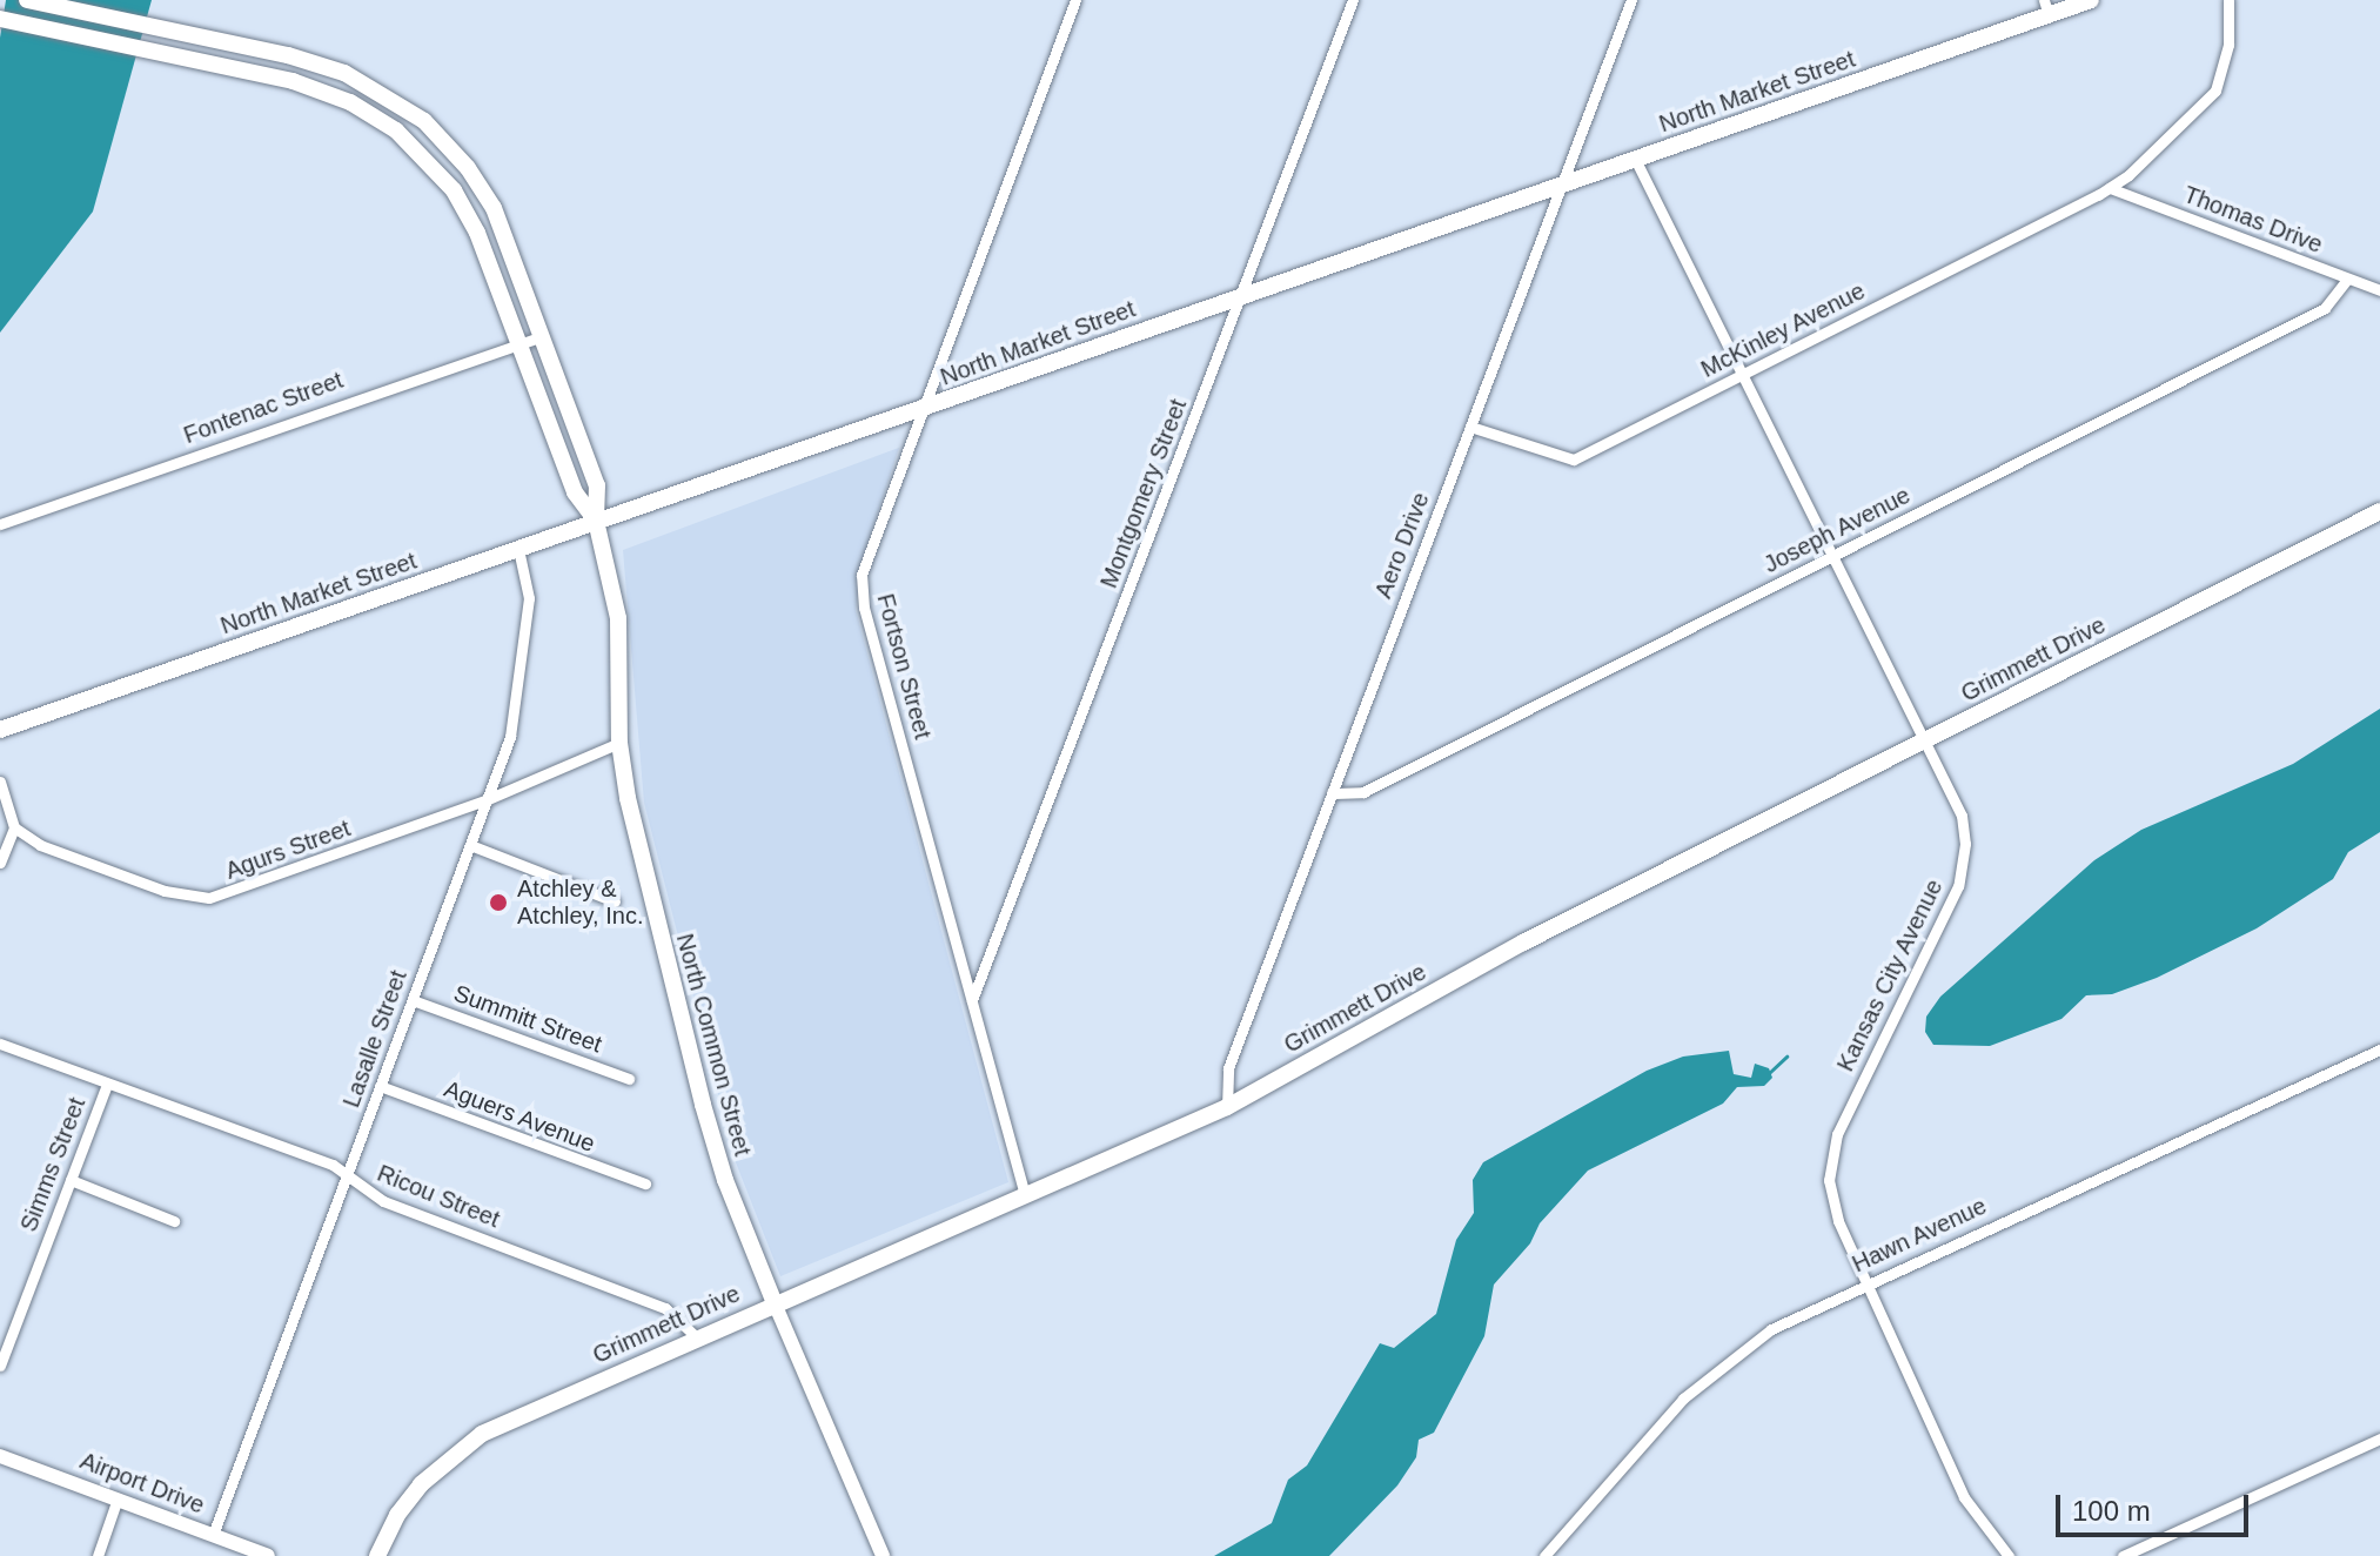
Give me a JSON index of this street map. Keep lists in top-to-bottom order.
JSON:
{
  "streets": {
    "main road": ["North Market Street", "Grimmett Drive", "North Common Street"],
    "street": [
      "Thomas Drive",
      "McKinley Avenue",
      "Fontenac Street",
      "Montgomery Street",
      "Joseph Avenue",
      "Aero Drive",
      "Fortson Street",
      "Agurs Street",
      "Kansas City Avenue",
      "Summitt Street",
      "Lasalle Street",
      "Aguers Avenue",
      "Simms Street",
      "Ricou Street",
      "Hawn Avenue",
      "Airport Drive"
    ]
  },
  "crossings": [
    ["North Market Street", "Montgomery Street"],
    ["North Market Street", "Aero Drive"],
    ["North Market Street", "Fortson Street"],
    ["North Market Street", "Kansas City Avenue"],
    ["North Market Street", "Lasalle Street"],
    ["North Market Street", "North Common Street"],
    ["Thomas Drive", "McKinley Avenue"],
    ["Thomas Drive", "Joseph Avenue"],
    ["McKinley Avenue", "Aero Drive"],
    ["McKinley Avenue", "Kansas City Avenue"],
    ["Fontenac Street", "North Common Street"],
    ["Montgomery Street", "Fortson Street"],
    ["Joseph Avenue", "Aero Drive"],
    ["Joseph Avenue", "Kansas City Avenue"],
    ["Aero Drive", "Grimmett Drive"],
    ["Grimmett Drive", "Fortson Street"],
    ["Grimmett Drive", "Kansas City Avenue"],
    ["Grimmett Drive", "North Common Street"],
    ["Grimmett Drive", "Ricou Street"],
    ["Agurs Street", "Lasalle Street"],
    ["Agurs Street", "North Common Street"],
    ["Kansas City Avenue", "Hawn Avenue"],
    ["Summitt Street", "Lasalle Street"],
    ["Lasalle Street", "Aguers Avenue"],
    ["Lasalle Street", "Ricou Street"],
    ["Lasalle Street", "Airport Drive"],
    ["Simms Street", "Ricou Street"]
  ],
  "places": ["Atchley & Atchley, Inc."],
  "scale_bar": "100 m"
}
